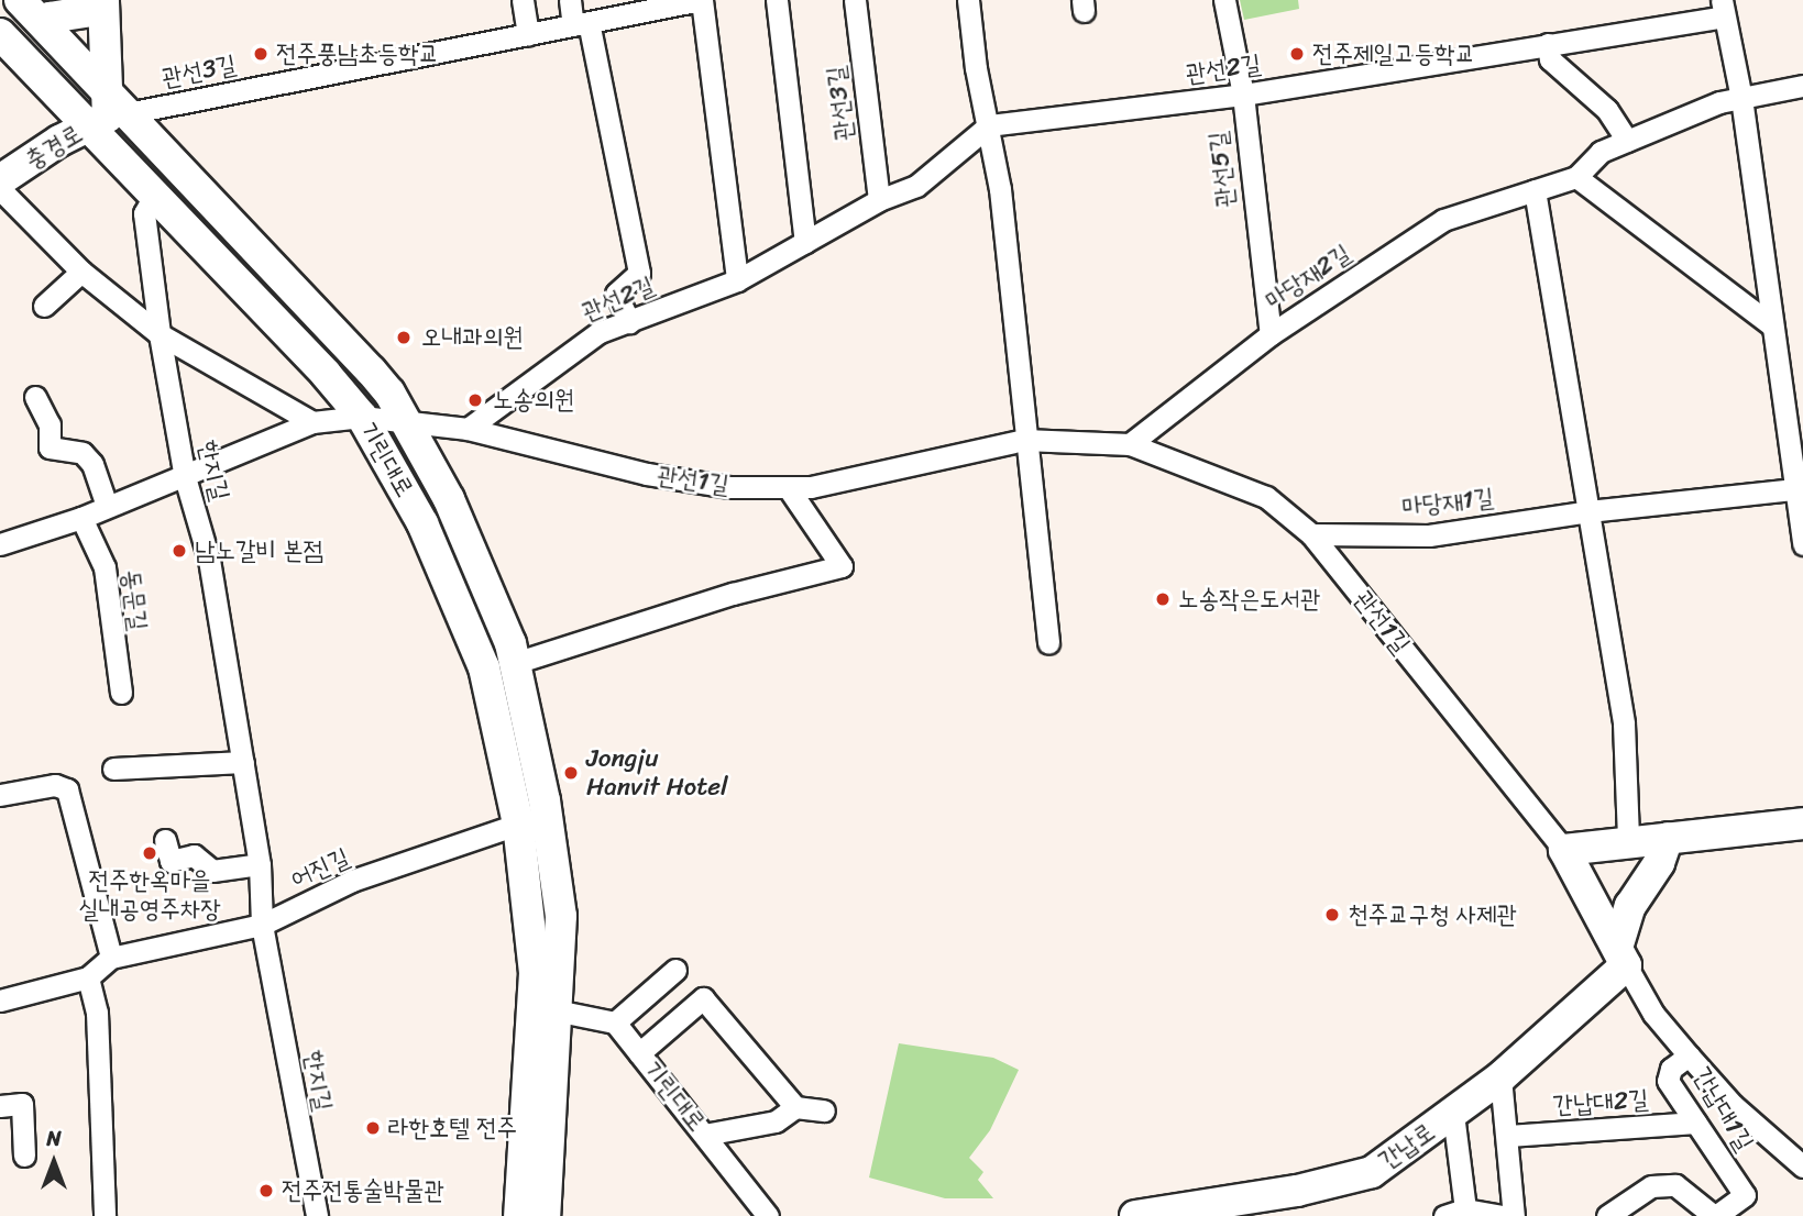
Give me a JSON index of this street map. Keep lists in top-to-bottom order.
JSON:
{
  "streets": {
    "street": [
      "관선2길",
      "관선3길",
      "충경로",
      "관선5길",
      "마당재2길",
      "기린대로",
      "한지길",
      "관선1길",
      "마당재1길",
      "동문길",
      "어진길",
      "간납대2길",
      "간납대1길",
      "간납로"
    ]
  },
  "crossings": [
    ["관선2길", "관선3길"],
    ["관선2길", "관선5길"],
    ["관선2길", "관선1길"],
    ["관선3길", "충경로"],
    ["관선3길", "기린대로"],
    ["충경로", "기린대로"],
    ["관선5길", "마당재2길"],
    ["마당재2길", "관선1길"],
    ["기린대로", "한지길"],
    ["기린대로", "관선1길"],
    ["기린대로", "어진길"],
    ["한지길", "어진길"],
    ["관선1길", "마당재1길"],
    ["관선1길", "간납대1길"],
    ["관선1길", "간납로"],
    ["간납대2길", "간납대1길"],
    ["간납대1길", "간납로"]
  ],
  "places": [
    "전주풍남초등학교",
    "전주제일고등학교",
    "오내과의원",
    "노송의원",
    "남노갈비 본점",
    "노송작은도서관",
    "Jongju Hanvit Hotel",
    "전주한옥마을 실내공영주차장",
    "천주교구청 사제관",
    "라한호텔 전주",
    "전주전통술박물관"
  ],
  "north": "top"
}
